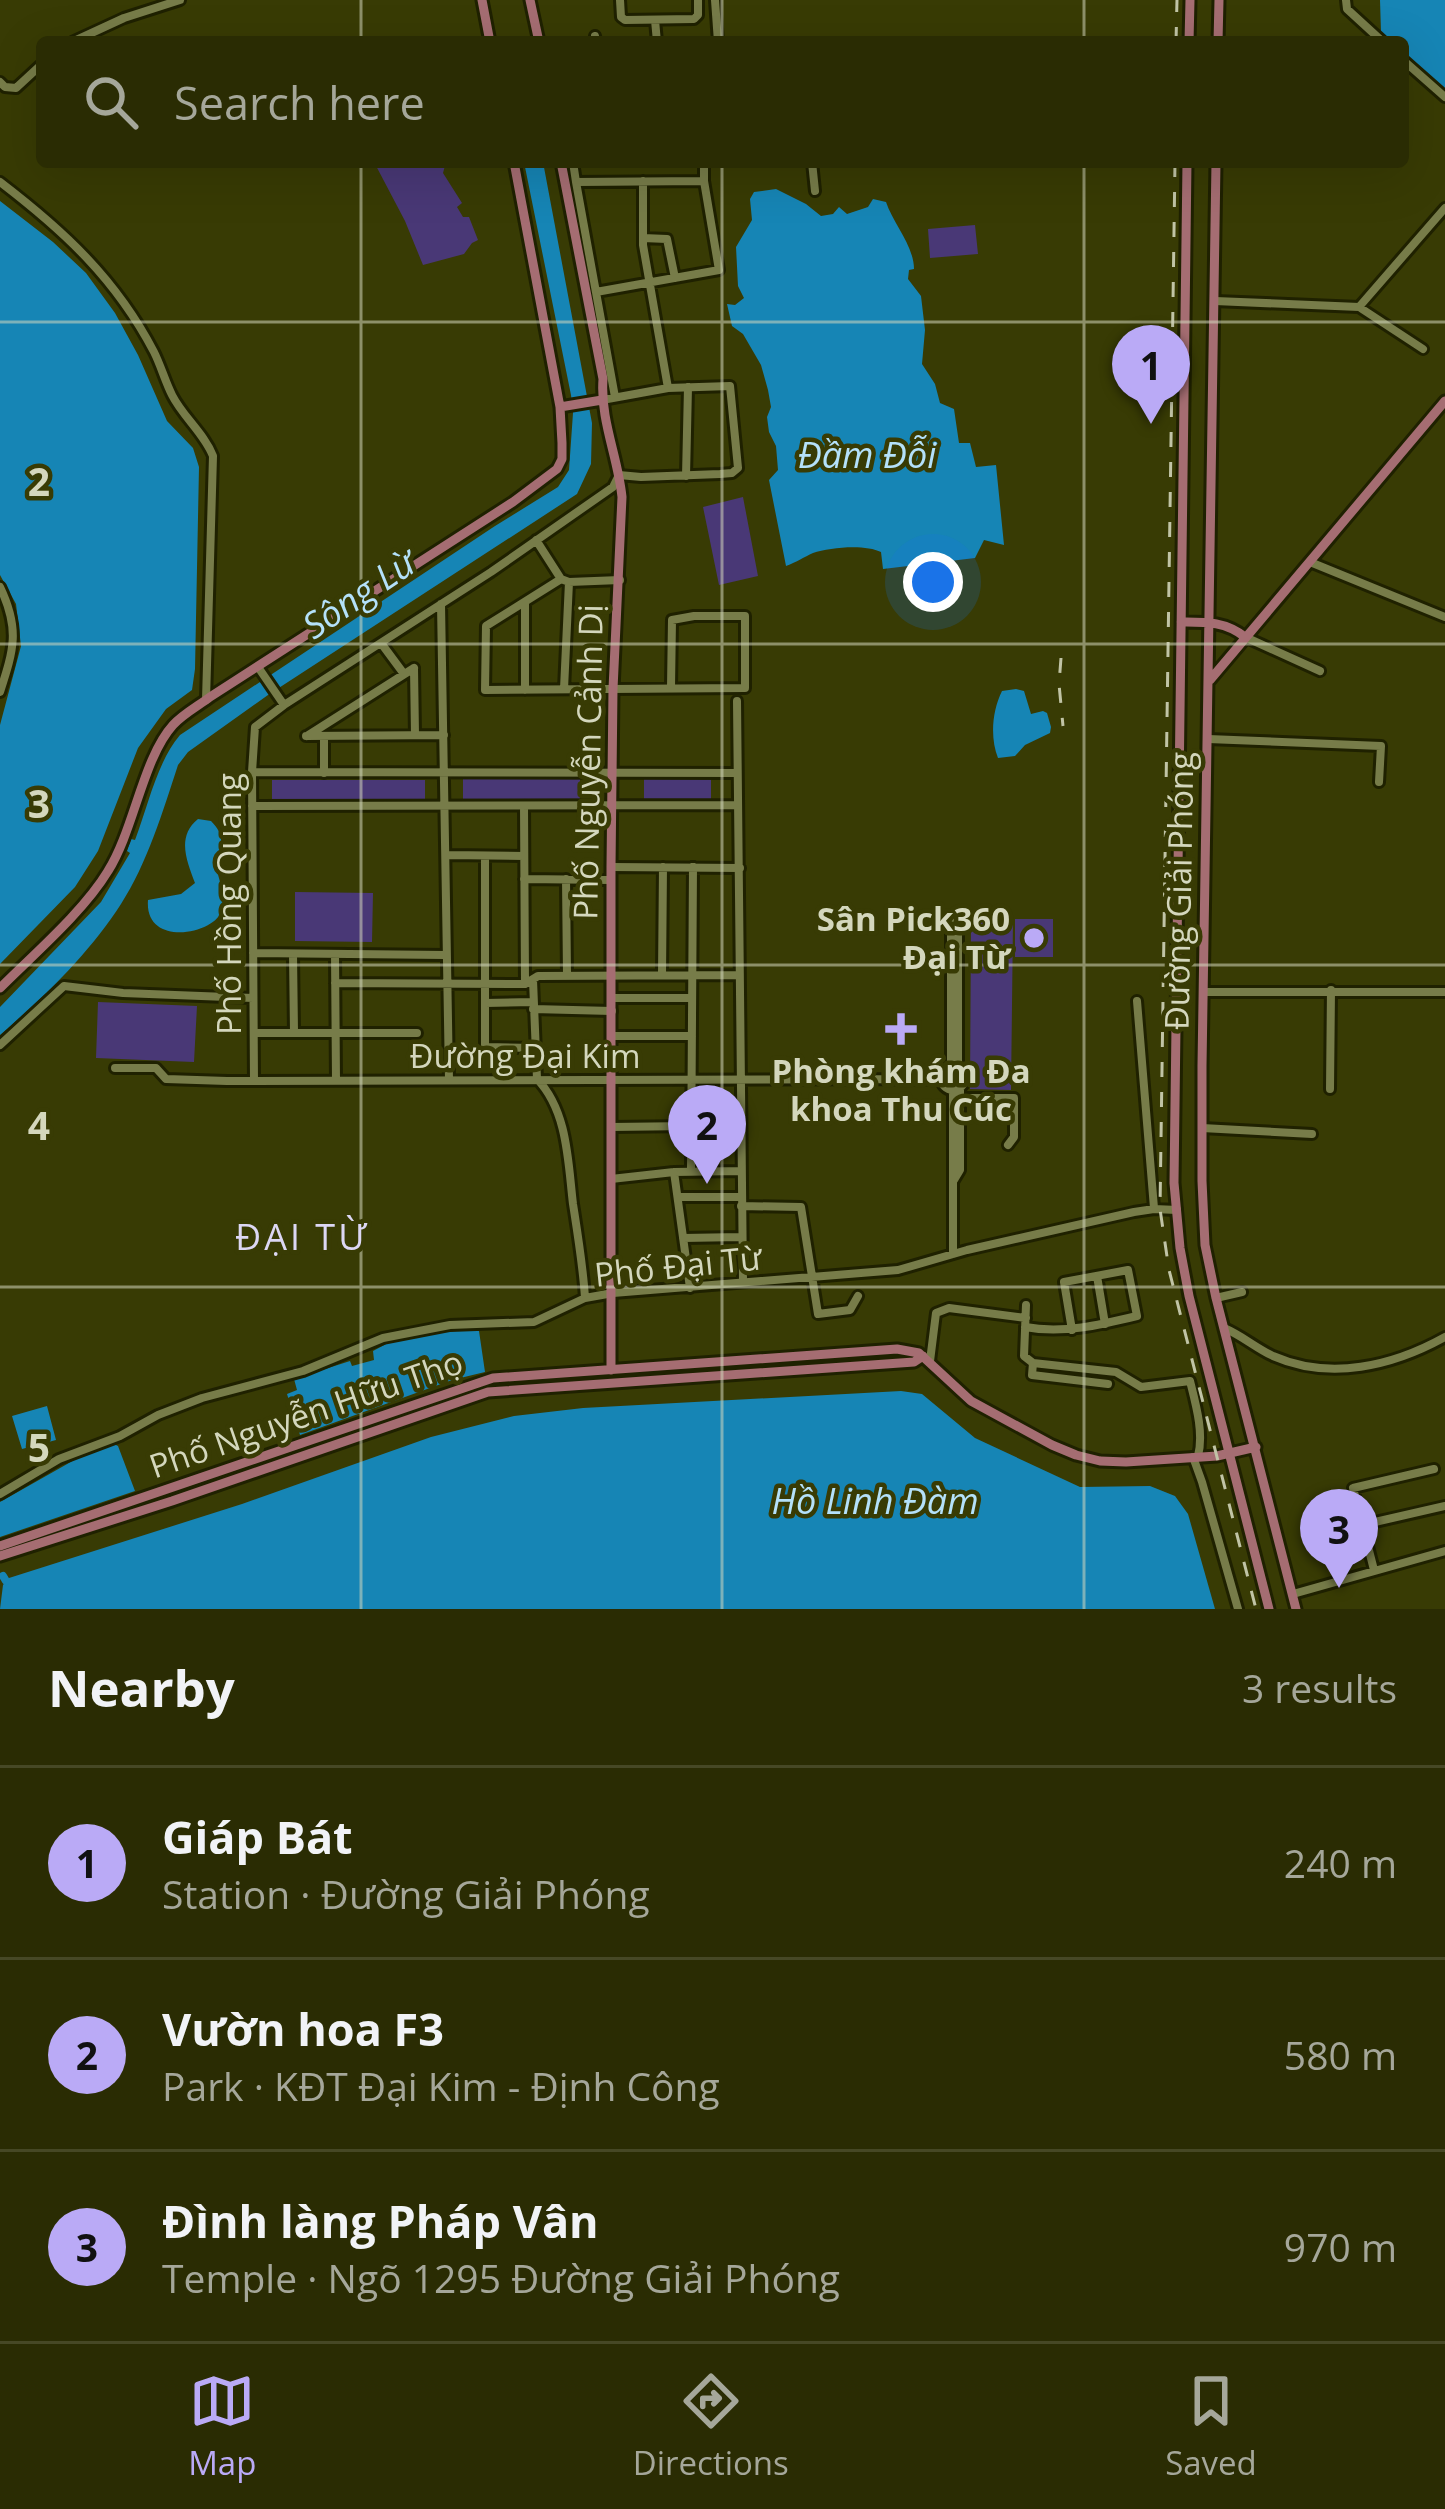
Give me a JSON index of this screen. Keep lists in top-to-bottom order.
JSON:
{
  "streets": {
    "main road": ["Phố Nguyễn Cảnh Dị", "Đường Giải Phóng", "Phố Nguyễn Hữu Thọ"],
    "street": ["Phố Hồng Quang", "Đường Đại Kim", "Phố Đại Từ"]
  },
  "crossings": [
    ["Phố Nguyễn Cảnh Dị", "Đường Đại Kim"],
    ["Phố Nguyễn Cảnh Dị", "Phố Đại Từ"],
    ["Phố Nguyễn Cảnh Dị", "Phố Nguyễn Hữu Thọ"],
    ["Đường Giải Phóng", "Phố Đại Từ"],
    ["Phố Hồng Quang", "Đường Đại Kim"]
  ],
  "districts": ["ĐẠI TỪ"],
  "water": ["Đầm Đỗi", "Sông Lừ", "Hồ Linh Đàm"],
  "places": {
    "other": ["Sân Pick360 Đại Từ"],
    "health": ["Phòng khám Đa khoa Thu Cúc"]
  },
  "page": {
    "search": "Search here",
    "pins": ["1", "2", "3"],
    "heading": ["Nearby", "3 results"],
    "list": [
      {
        "mark": "1",
        "name": "Giáp Bát",
        "note": "Station · Đường Giải Phóng",
        "value": "240 m"
      },
      {
        "mark": "2",
        "name": "Vườn hoa F3",
        "note": "Park · KĐT Đại Kim - Định Công",
        "value": "580 m"
      },
      {
        "mark": "3",
        "name": "Đình làng Pháp Vân",
        "note": "Temple · Ngõ 1295 Đường Giải Phóng",
        "value": "970 m"
      }
    ],
    "nav": ["Map", "Directions", "Saved"]
  },
  "grid": {
    "rows": [
      "2",
      "3",
      "4",
      "5"
    ]
  }
}
